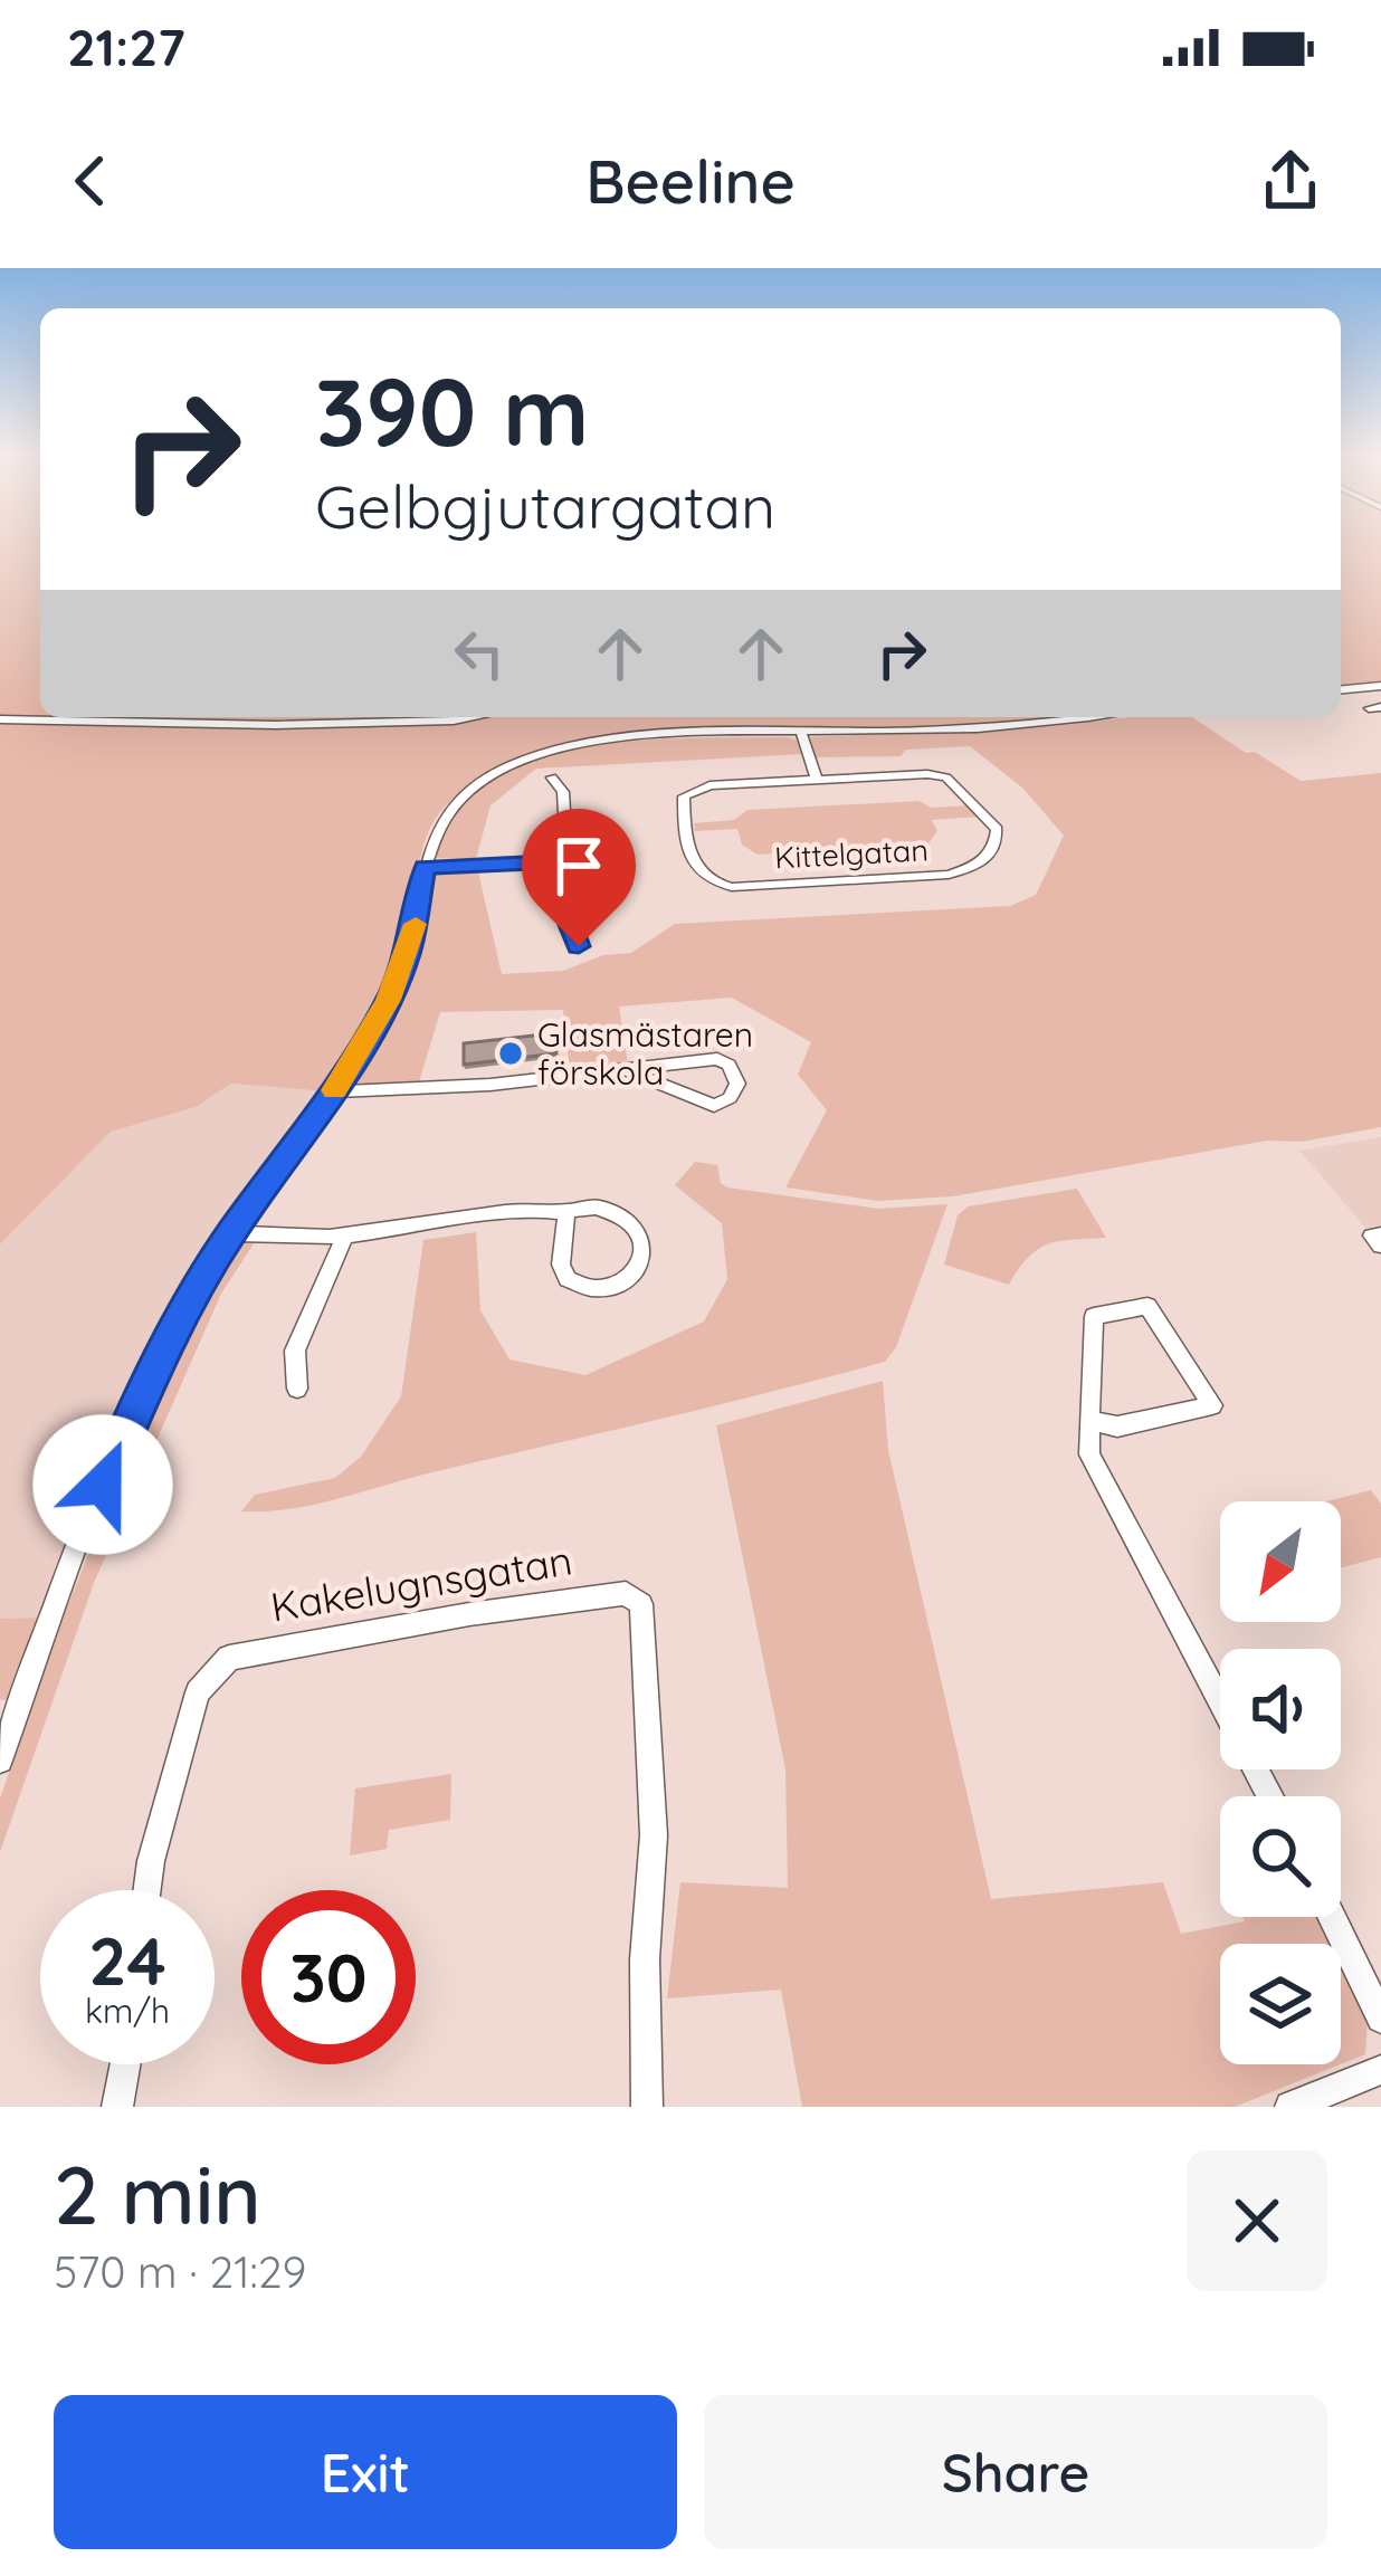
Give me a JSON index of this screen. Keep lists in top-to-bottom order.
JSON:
{
  "streets": {
    "street": ["Kittelgatan", "Kakelugnsgatan"]
  },
  "places": ["Glasmästaren förskola"],
  "north": "bottom left",
  "page": {
    "status": "21:27",
    "header": "Beeline",
    "turn": ["390 m", "Gelbgjutargatan"],
    "speed": "24 km/h",
    "limit": "30",
    "heading": ["2 min", "570 m · 21:29"],
    "buttons": ["Exit", "Share"]
  }
}
